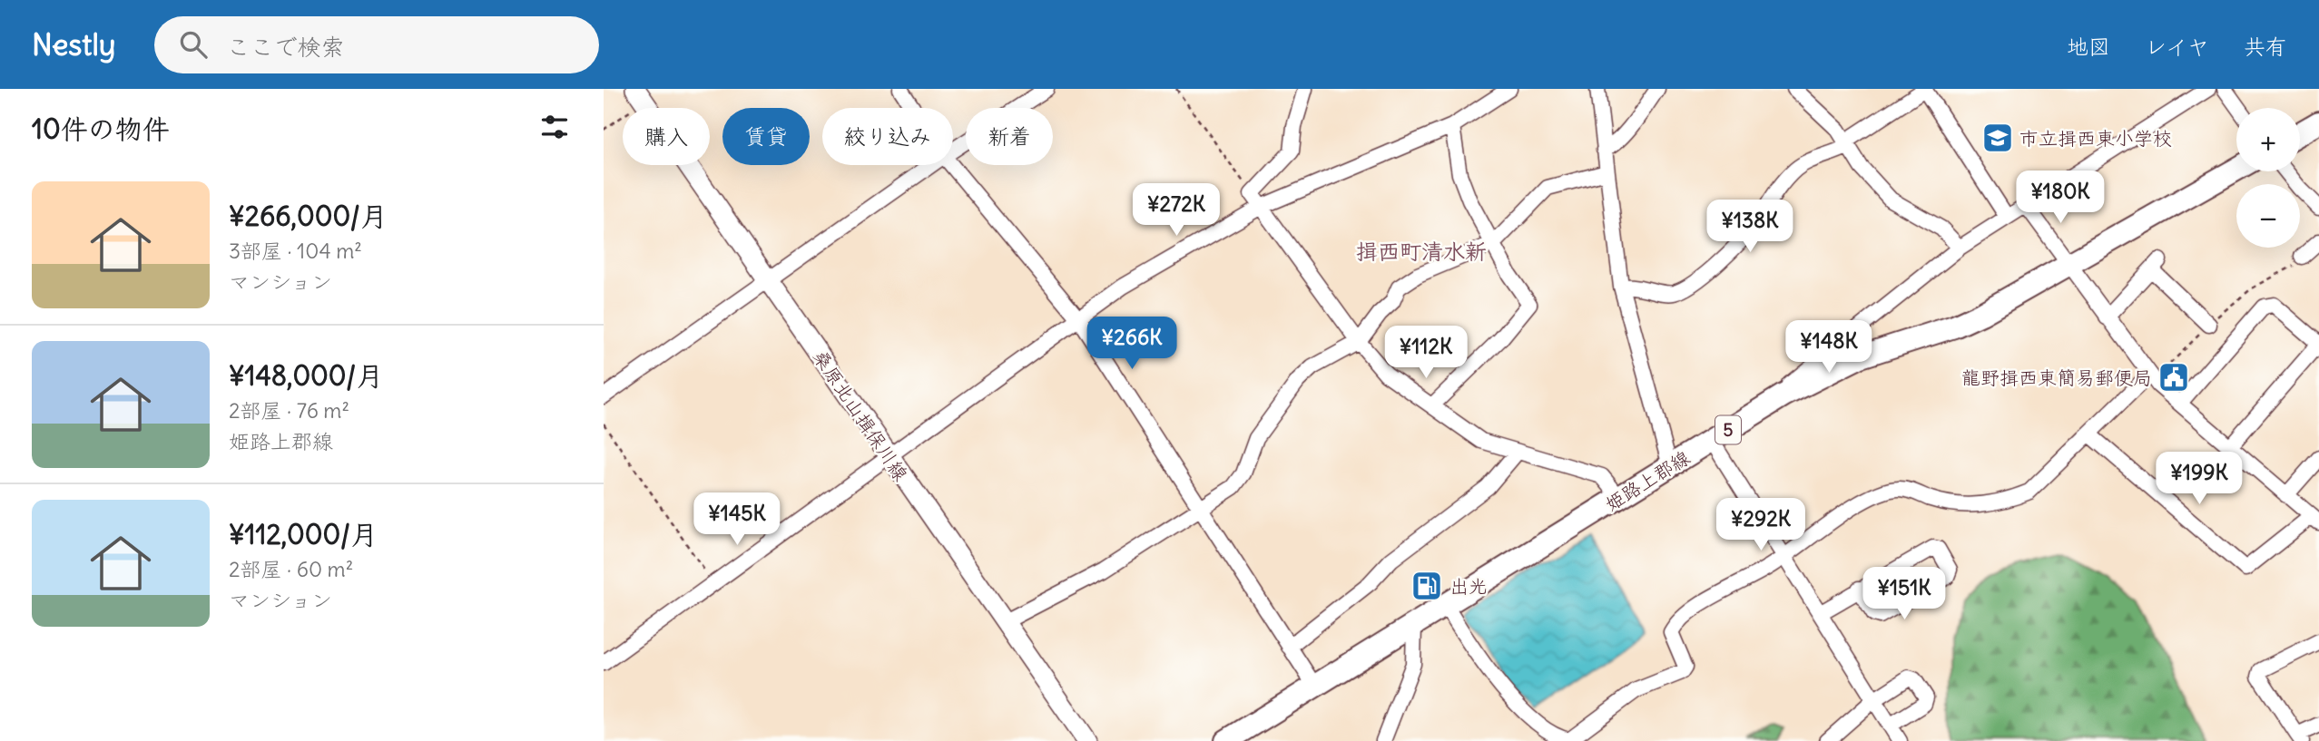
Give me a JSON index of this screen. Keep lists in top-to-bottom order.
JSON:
{
  "streets": {
    "main road": ["桑原北山揖保川線", "5", "姫路上郡線"]
  },
  "districts": ["揖西町清水新"],
  "places": {
    "school or university": ["市立揖西東小学校"],
    "public building": ["龍野揖西東簡易郵便局"],
    "fuel station": ["出光"]
  },
  "page": {
    "header": "Nestly",
    "search": "ここで検索",
    "nav": ["地図", "レイヤ", "共有"],
    "heading": "10件の物件",
    "map_buttons": ["+", "−"],
    "chip": [
      "購入",
      "賃貸",
      "絞り込み",
      "新着"
    ],
    "list": [
      {
        "name": "¥266,000/月",
        "note": "3部屋 · 104 m² · マンション"
      },
      {
        "name": "¥148,000/月",
        "note": "2部屋 · 76 m² · 姫路上郡線"
      },
      {
        "name": "¥112,000/月",
        "note": "2部屋 · 60 m² · マンション"
      }
    ],
    "price": [
      "¥180K",
      "¥272K",
      "¥138K",
      "¥266K",
      "¥148K",
      "¥112K",
      "¥199K",
      "¥145K",
      "¥292K",
      "¥151K"
    ]
  }
}
